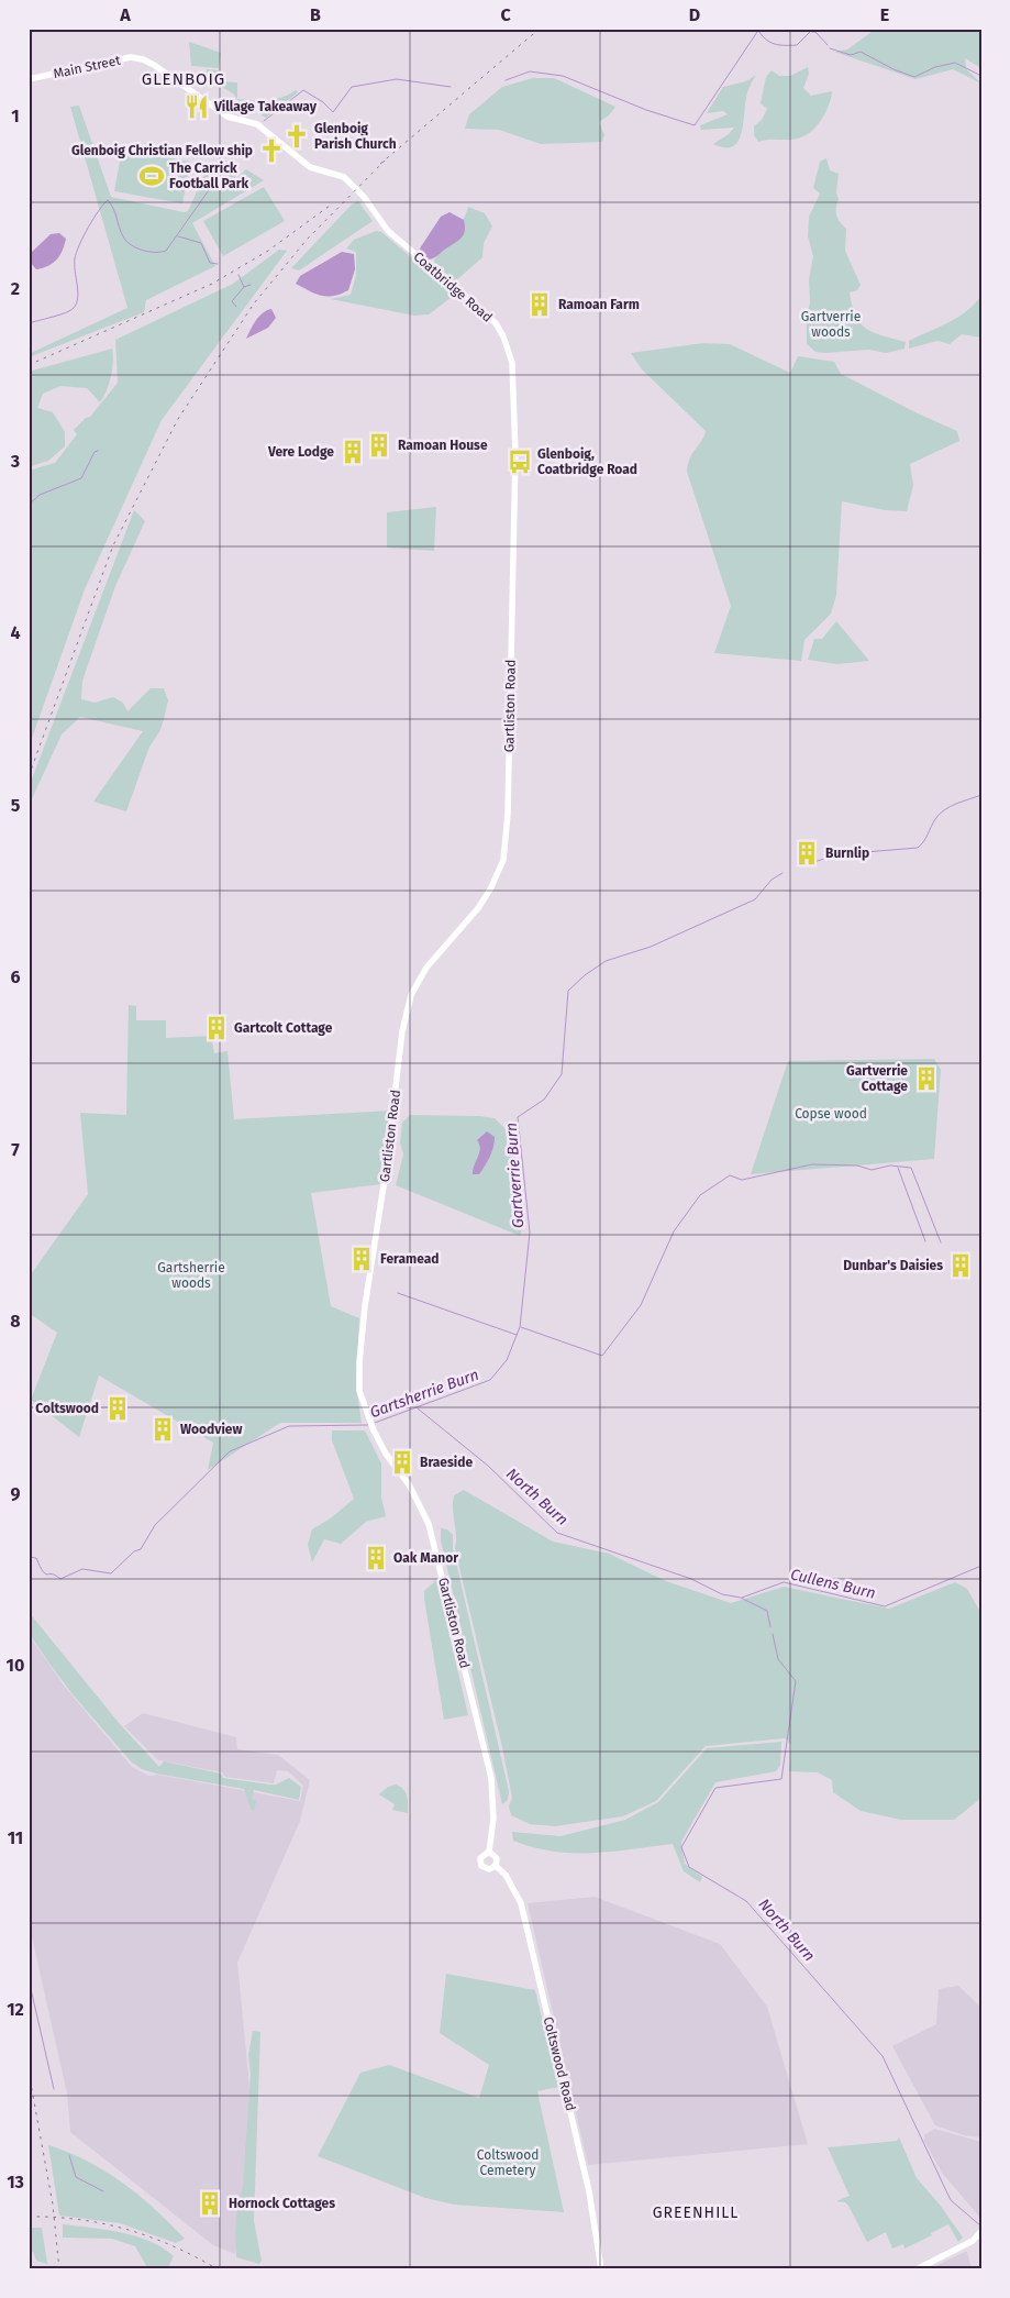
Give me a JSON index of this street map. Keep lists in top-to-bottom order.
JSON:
{
  "streets": {
    "main road": [
      "Main Street",
      "Coatbridge Road",
      "Gartliston Road",
      "Coltswood Road"
    ]
  },
  "crossings": [
    ["Main Street", "Coatbridge Road"],
    ["Coatbridge Road", "Gartliston Road"],
    ["Gartliston Road", "Coltswood Road"]
  ],
  "districts": ["GLENBOIG", "GREENHILL"],
  "water": [
    "Gartverrie Burn",
    "Gartsherrie Burn",
    "North Burn",
    "Cullens Burn"
  ],
  "parks": [
    "Gartverrie woods",
    "Copse wood",
    "Gartsherrie woods",
    "Coltswood Cemetery"
  ],
  "places": {
    "restaurant": ["Village Takeaway"],
    "church": ["Glenboig Parish Church", "Glenboig Christian Fellow ship"],
    "sports": ["The Carrick Football Park"],
    "building": [
      "Ramoan Farm",
      "Ramoan House",
      "Vere Lodge",
      "Burnlip",
      "Gartcolt Cottage",
      "Gartverrie Cottage",
      "Feramead",
      "Dunbar's Daisies",
      "Coltswood",
      "Woodview",
      "Braeside",
      "Oak Manor",
      "Hornock Cottages"
    ],
    "bus stop": ["Glenboig, Coatbridge Road"]
  },
  "grid": {
    "columns": [
      "A",
      "B",
      "C",
      "D",
      "E"
    ],
    "rows": [
      "1",
      "2",
      "3",
      "4",
      "5",
      "6",
      "7",
      "8",
      "9",
      "10",
      "11",
      "12",
      "13"
    ]
  }
}
